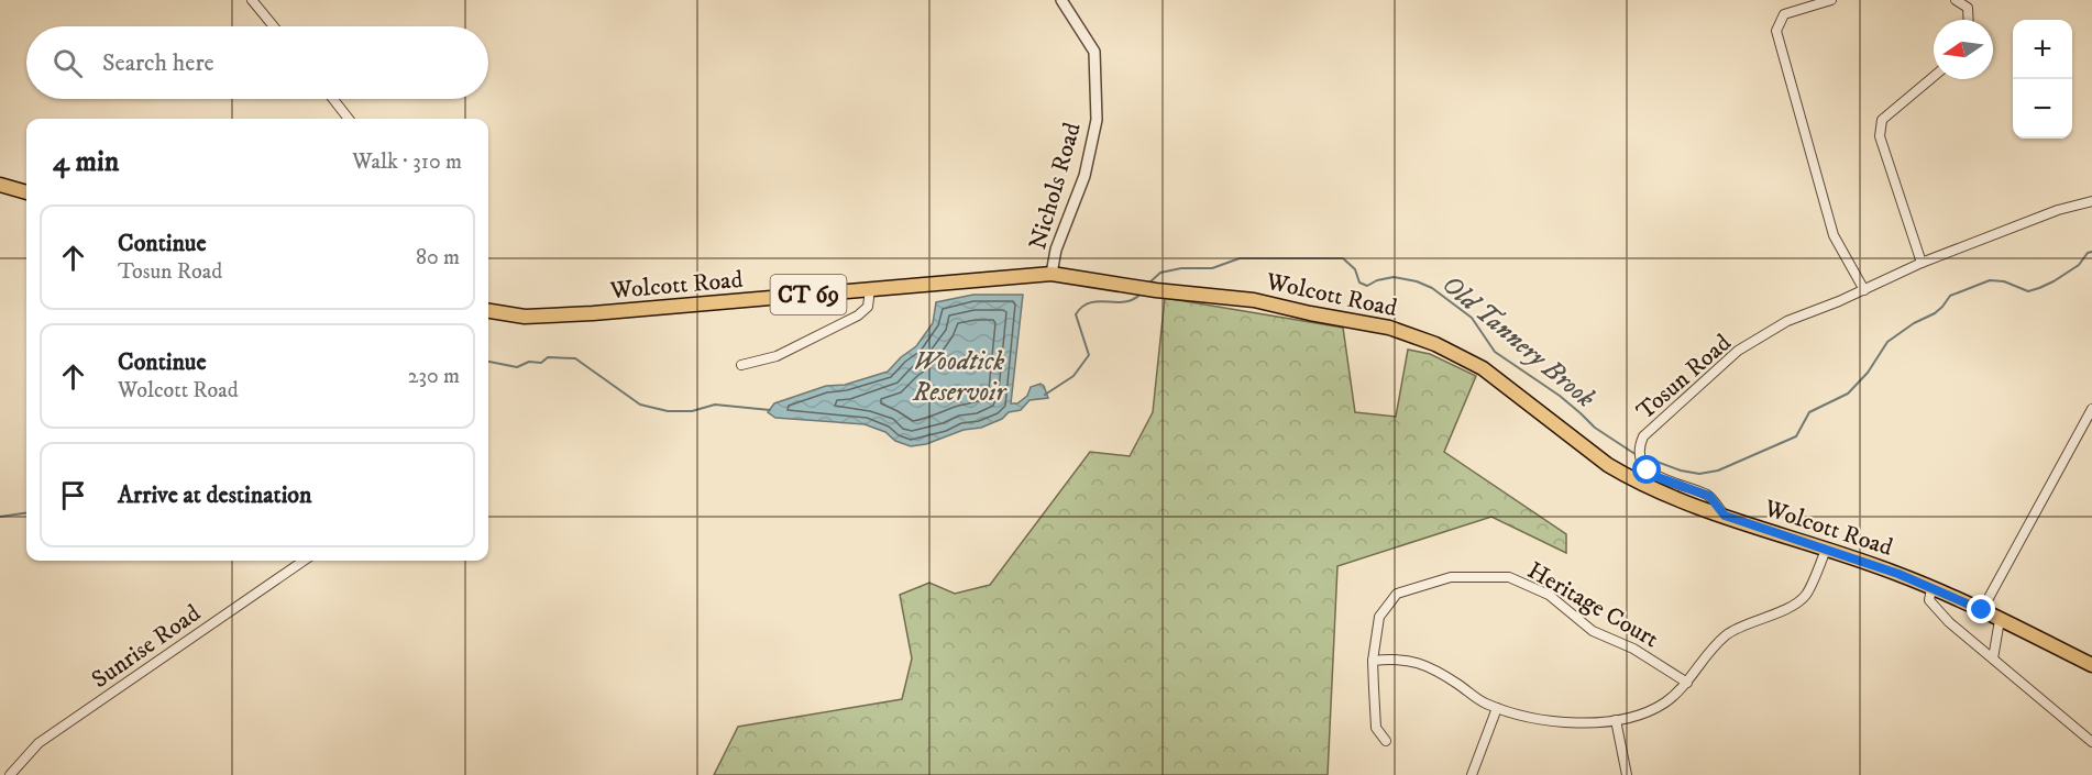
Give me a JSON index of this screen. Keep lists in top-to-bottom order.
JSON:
{
  "streets": {
    "main road": ["Wolcott Road", "CT 69"],
    "street": [
      "Nichols Road",
      "Tosun Road",
      "Heritage Court",
      "Sunrise Road"
    ]
  },
  "crossings": [
    ["Nichols Road", "Wolcott Road"],
    ["Wolcott Road", "Tosun Road"]
  ],
  "water": ["Old Tannery Brook", "Woodtick Reservoir"],
  "north": "left",
  "page": {
    "map_buttons": ["+", "−"],
    "search": "Search here",
    "heading": ["4 min", "Walk · 310 m"],
    "list": [
      ["Continue", "Tosun Road", "80 m"],
      ["Continue", "Wolcott Road", "230 m"],
      "Arrive at destination"
    ]
  }
}
